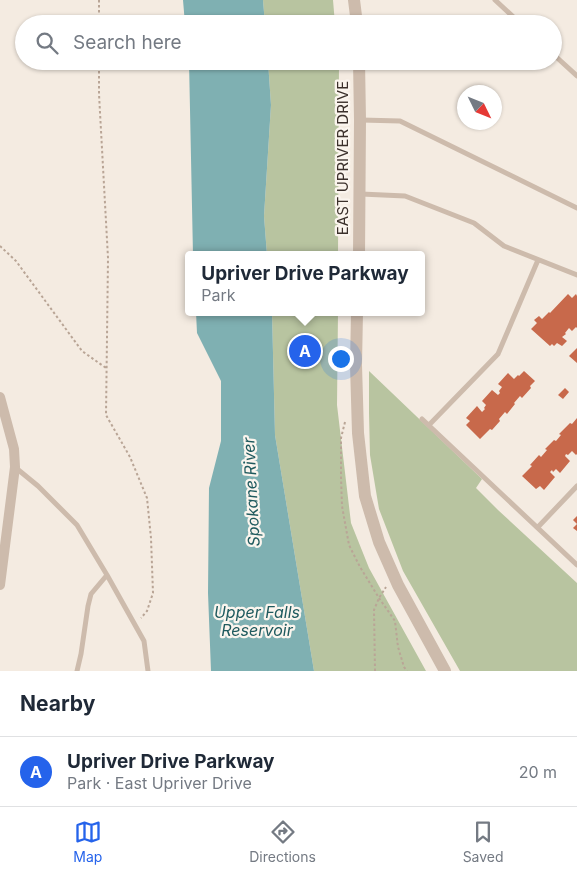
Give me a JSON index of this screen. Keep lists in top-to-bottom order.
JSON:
{
  "streets": {
    "street": ["EAST UPRIVER DRIVE"]
  },
  "water": ["Spokane River", "Upper Falls Reservoir"],
  "north": "bottom right",
  "page": {
    "search": "Search here",
    "popup": ["Upriver Drive Parkway", "Park"],
    "pins": "A",
    "heading": "Nearby",
    "list": [
      {
        "mark": "A",
        "name": "Upriver Drive Parkway",
        "note": "Park · East Upriver Drive",
        "value": "20 m"
      }
    ],
    "nav": ["Map", "Directions", "Saved"]
  }
}
